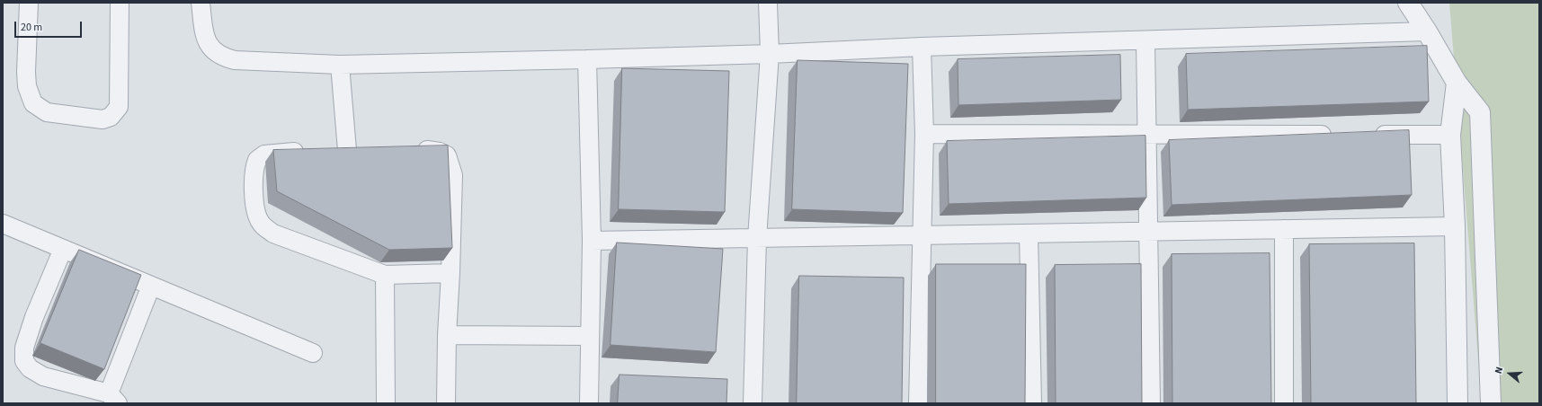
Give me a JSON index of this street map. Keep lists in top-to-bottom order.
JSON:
{
  "scale_bar": "20 m",
  "north": "left"
}
